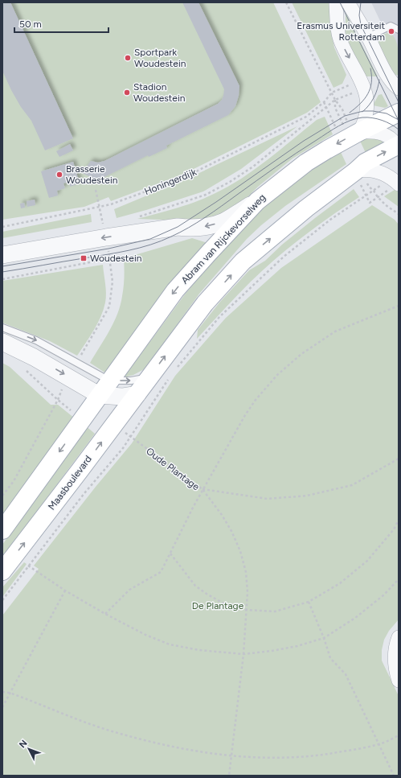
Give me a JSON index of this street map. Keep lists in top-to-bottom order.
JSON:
{
  "streets": {
    "main road": ["Abram van Rijckevorselweg", "Maasboulevard"],
    "path": ["Honingerdijk", "Oude Plantage"]
  },
  "crossings": [
    ["Oude Plantage", "Maasboulevard"]
  ],
  "parks": ["De Plantage"],
  "places": {
    "other": [
      "Erasmus Universiteit Rotterdam",
      "Sportpark Woudestein",
      "Stadion Woudestein",
      "Brasserie Woudestein"
    ],
    "transit": ["Woudestein"]
  },
  "scale_bar": "50 m",
  "north": "top left"
}
